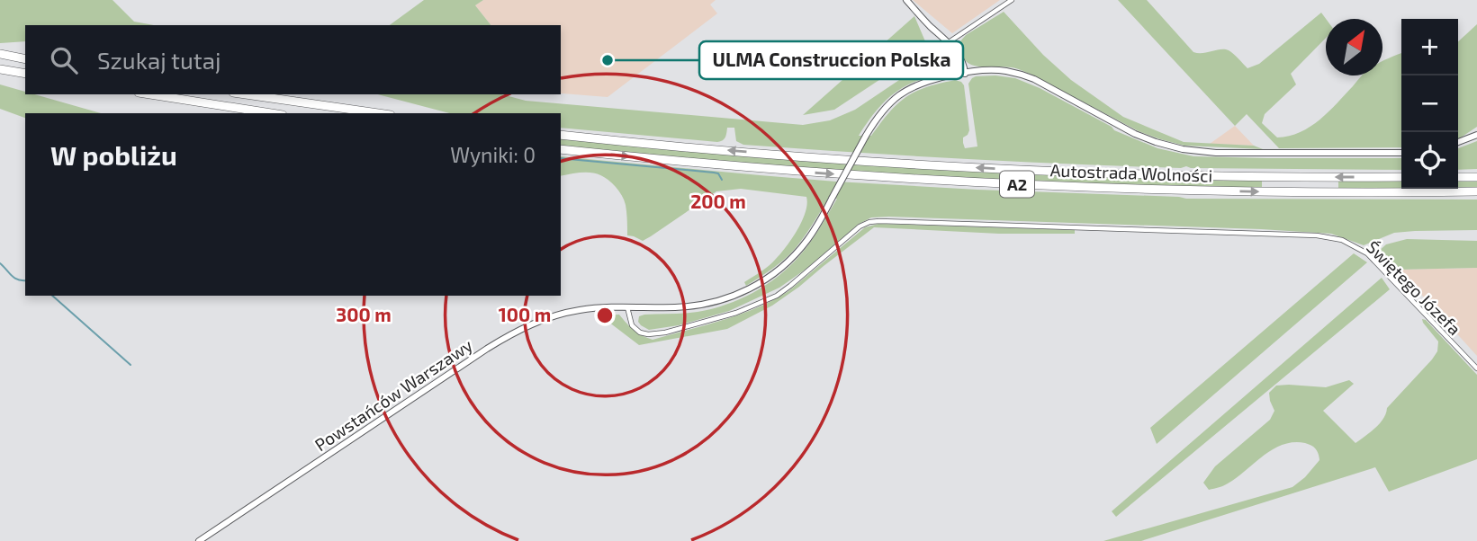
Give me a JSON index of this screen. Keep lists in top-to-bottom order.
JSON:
{
  "streets": {
    "highway": ["Autostrada Wolności", "A2"],
    "street": ["Świętego Józefa", "Powstańców Warszawy"]
  },
  "crossings": [
    ["Świętego Józefa", "Powstańców Warszawy"]
  ],
  "places": ["ULMA Construccion Polska"],
  "north": "top right",
  "page": {
    "map_buttons": ["+", "−"],
    "search": "Szukaj tutaj",
    "heading": ["W pobliżu", "Wyniki: 0"]
  },
  "rings": ["200 m", "100 m", "300 m"]
}
